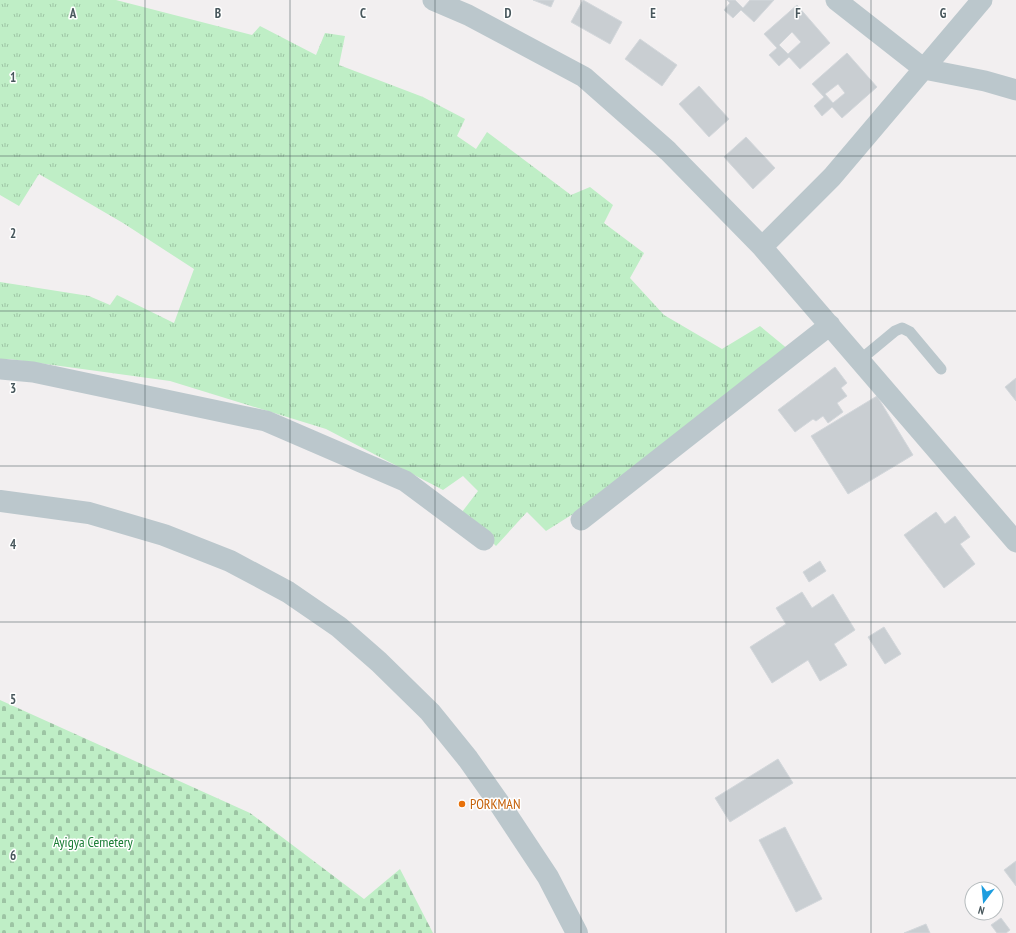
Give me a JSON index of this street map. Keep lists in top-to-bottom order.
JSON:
{
  "parks": ["Ayigya Cemetery"],
  "places": ["PORKMAN"],
  "north": "bottom",
  "grid": {
    "columns": [
      "A",
      "B",
      "C",
      "D",
      "E",
      "F",
      "G"
    ],
    "rows": [
      "1",
      "2",
      "3",
      "4",
      "5",
      "6"
    ]
  }
}
